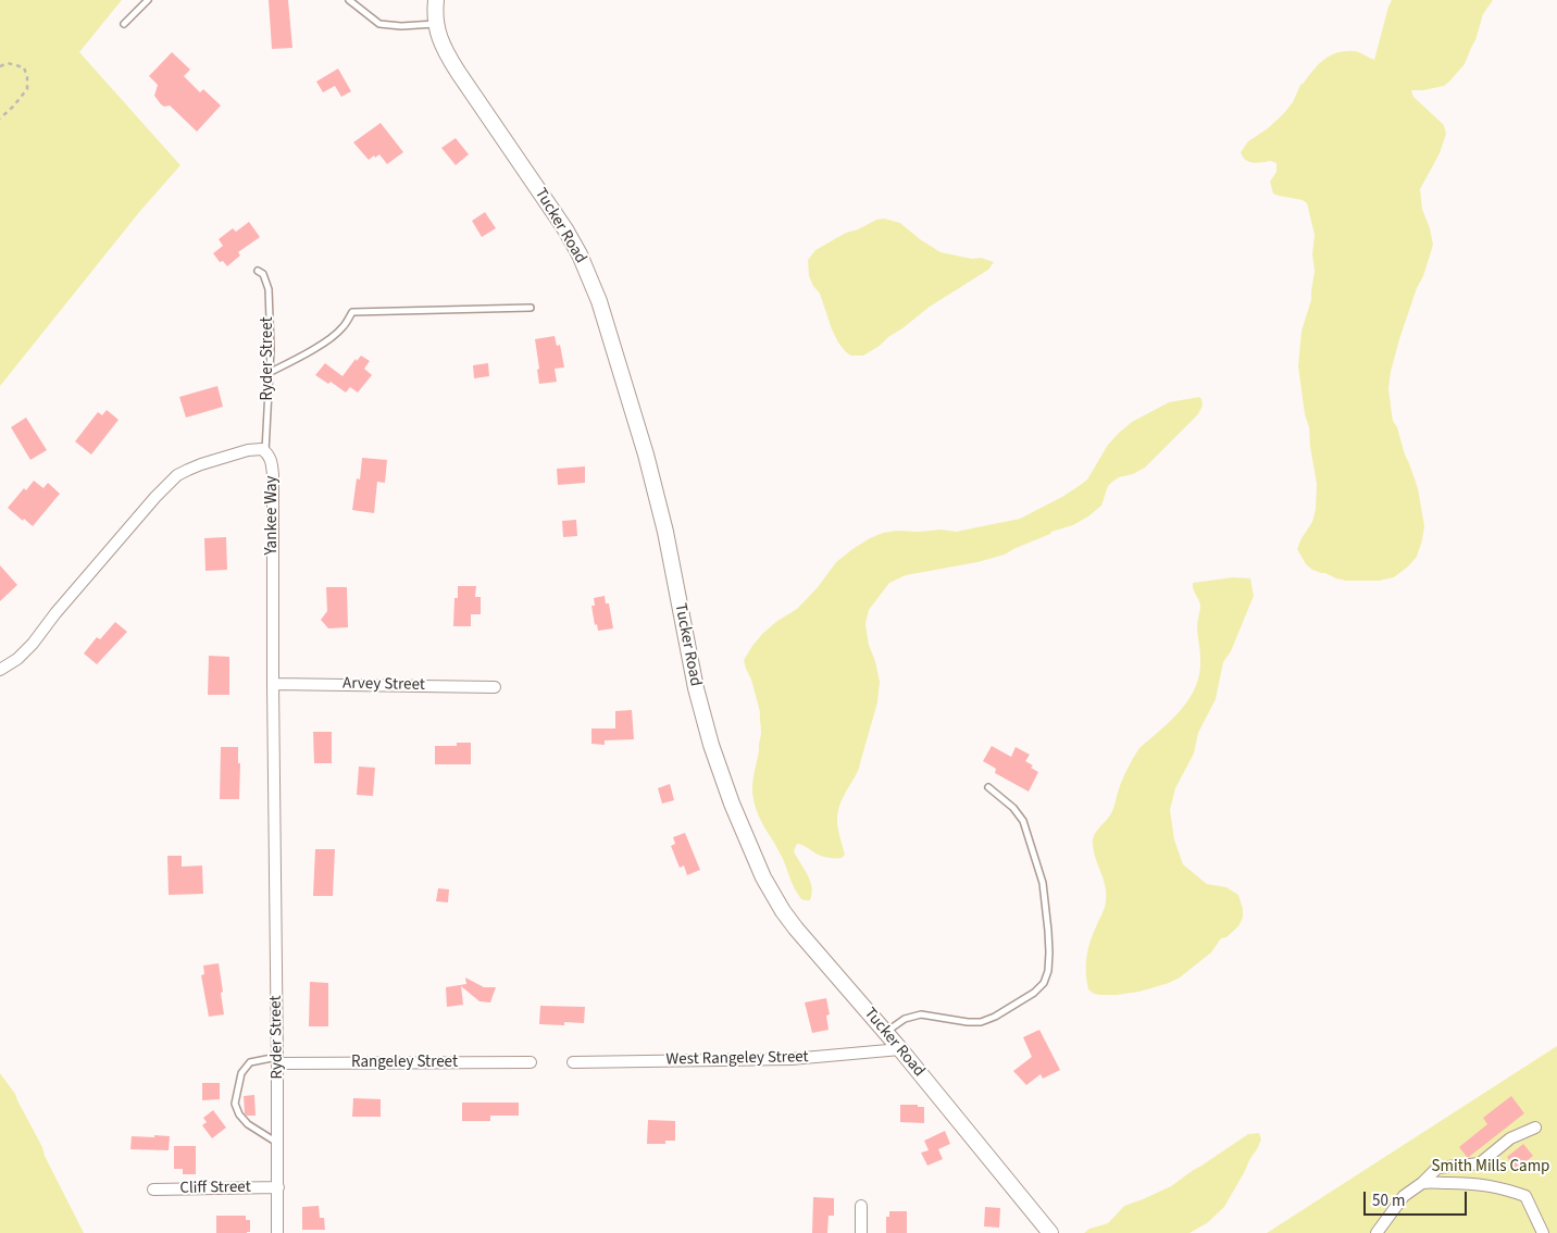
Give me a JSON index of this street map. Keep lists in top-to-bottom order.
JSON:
{
  "streets": {
    "main road": ["Tucker Road"],
    "street": [
      "Ryder Street",
      "Yankee Way",
      "Arvey Street",
      "West Rangeley Street",
      "Rangeley Street",
      "Cliff Street"
    ]
  },
  "crossings": [
    ["Tucker Road", "West Rangeley Street"],
    ["Ryder Street", "Yankee Way"],
    ["Ryder Street", "Rangeley Street"],
    ["Ryder Street", "Cliff Street"],
    ["Yankee Way", "Arvey Street"]
  ],
  "parks": ["Smith Mills Camp"],
  "scale_bar": "50 m"
}
